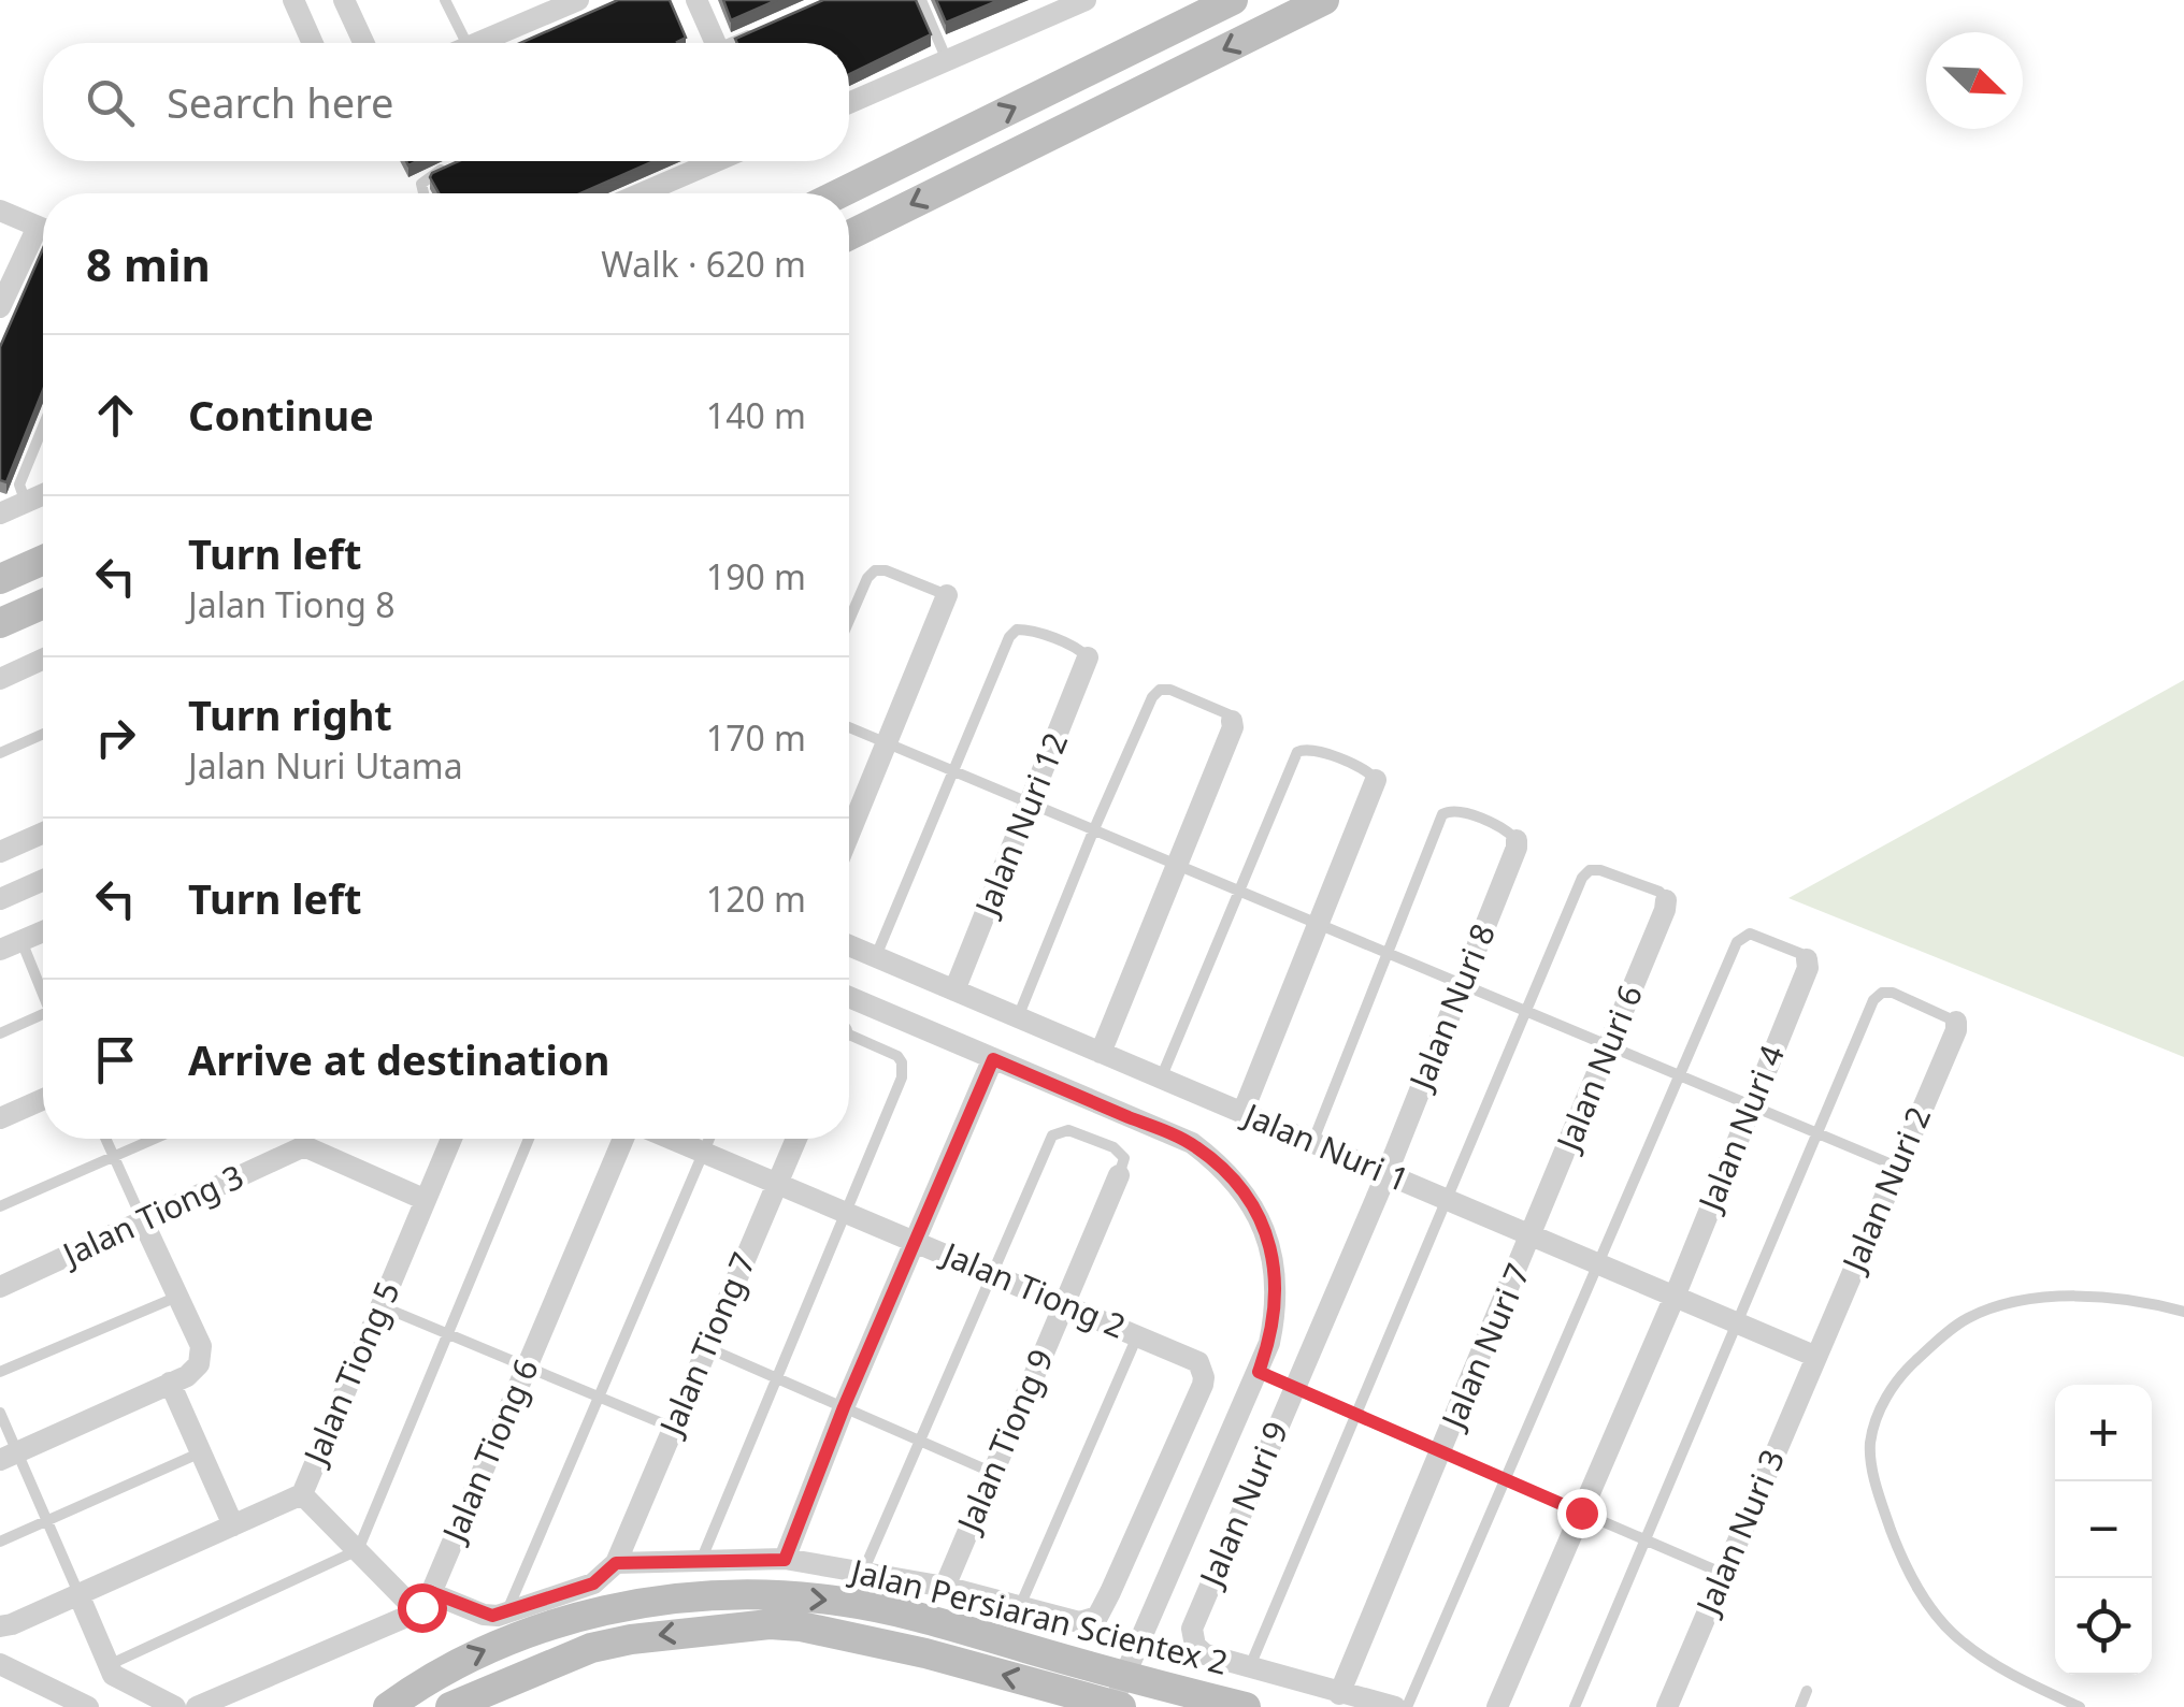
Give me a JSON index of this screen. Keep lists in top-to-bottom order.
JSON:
{
  "streets": {
    "street": [
      "Jalan Nuri 12",
      "Jalan Nuri 8",
      "Jalan Nuri 6",
      "Jalan Nuri 4",
      "Jalan Nuri 1",
      "Jalan Nuri 2",
      "Jalan Tiong 3",
      "Jalan Tiong 2",
      "Jalan Tiong 7",
      "Jalan Nuri 7",
      "Jalan Tiong 5",
      "Jalan Tiong 9",
      "Jalan Tiong 6",
      "Jalan Nuri 9",
      "Jalan Nuri 3",
      "Jalan Persiaran Scientex 2"
    ]
  },
  "crossings": [
    ["Jalan Nuri 12", "Jalan Nuri 1"],
    ["Jalan Nuri 8", "Jalan Nuri 1"],
    ["Jalan Nuri 8", "Jalan Nuri 9"],
    ["Jalan Nuri 6", "Jalan Nuri 1"],
    ["Jalan Nuri 6", "Jalan Nuri 7"],
    ["Jalan Nuri 4", "Jalan Nuri 1"],
    ["Jalan Nuri 1", "Jalan Nuri 2"],
    ["Jalan Nuri 1", "Jalan Nuri 7"],
    ["Jalan Nuri 1", "Jalan Nuri 9"],
    ["Jalan Nuri 1", "Jalan Nuri 3"],
    ["Jalan Nuri 2", "Jalan Nuri 3"],
    ["Jalan Tiong 3", "Jalan Tiong 5"],
    ["Jalan Tiong 2", "Jalan Tiong 7"],
    ["Jalan Tiong 2", "Jalan Tiong 9"]
  ],
  "north": "bottom right",
  "page": {
    "search": "Search here",
    "heading": ["8 min", "Walk · 620 m"],
    "list": [
      ["Continue", "140 m"],
      ["Turn left", "Jalan Tiong 8", "190 m"],
      ["Turn right", "Jalan Nuri Utama", "170 m"],
      ["Turn left", "120 m"],
      "Arrive at destination"
    ],
    "map_buttons": ["+", "−"]
  }
}
